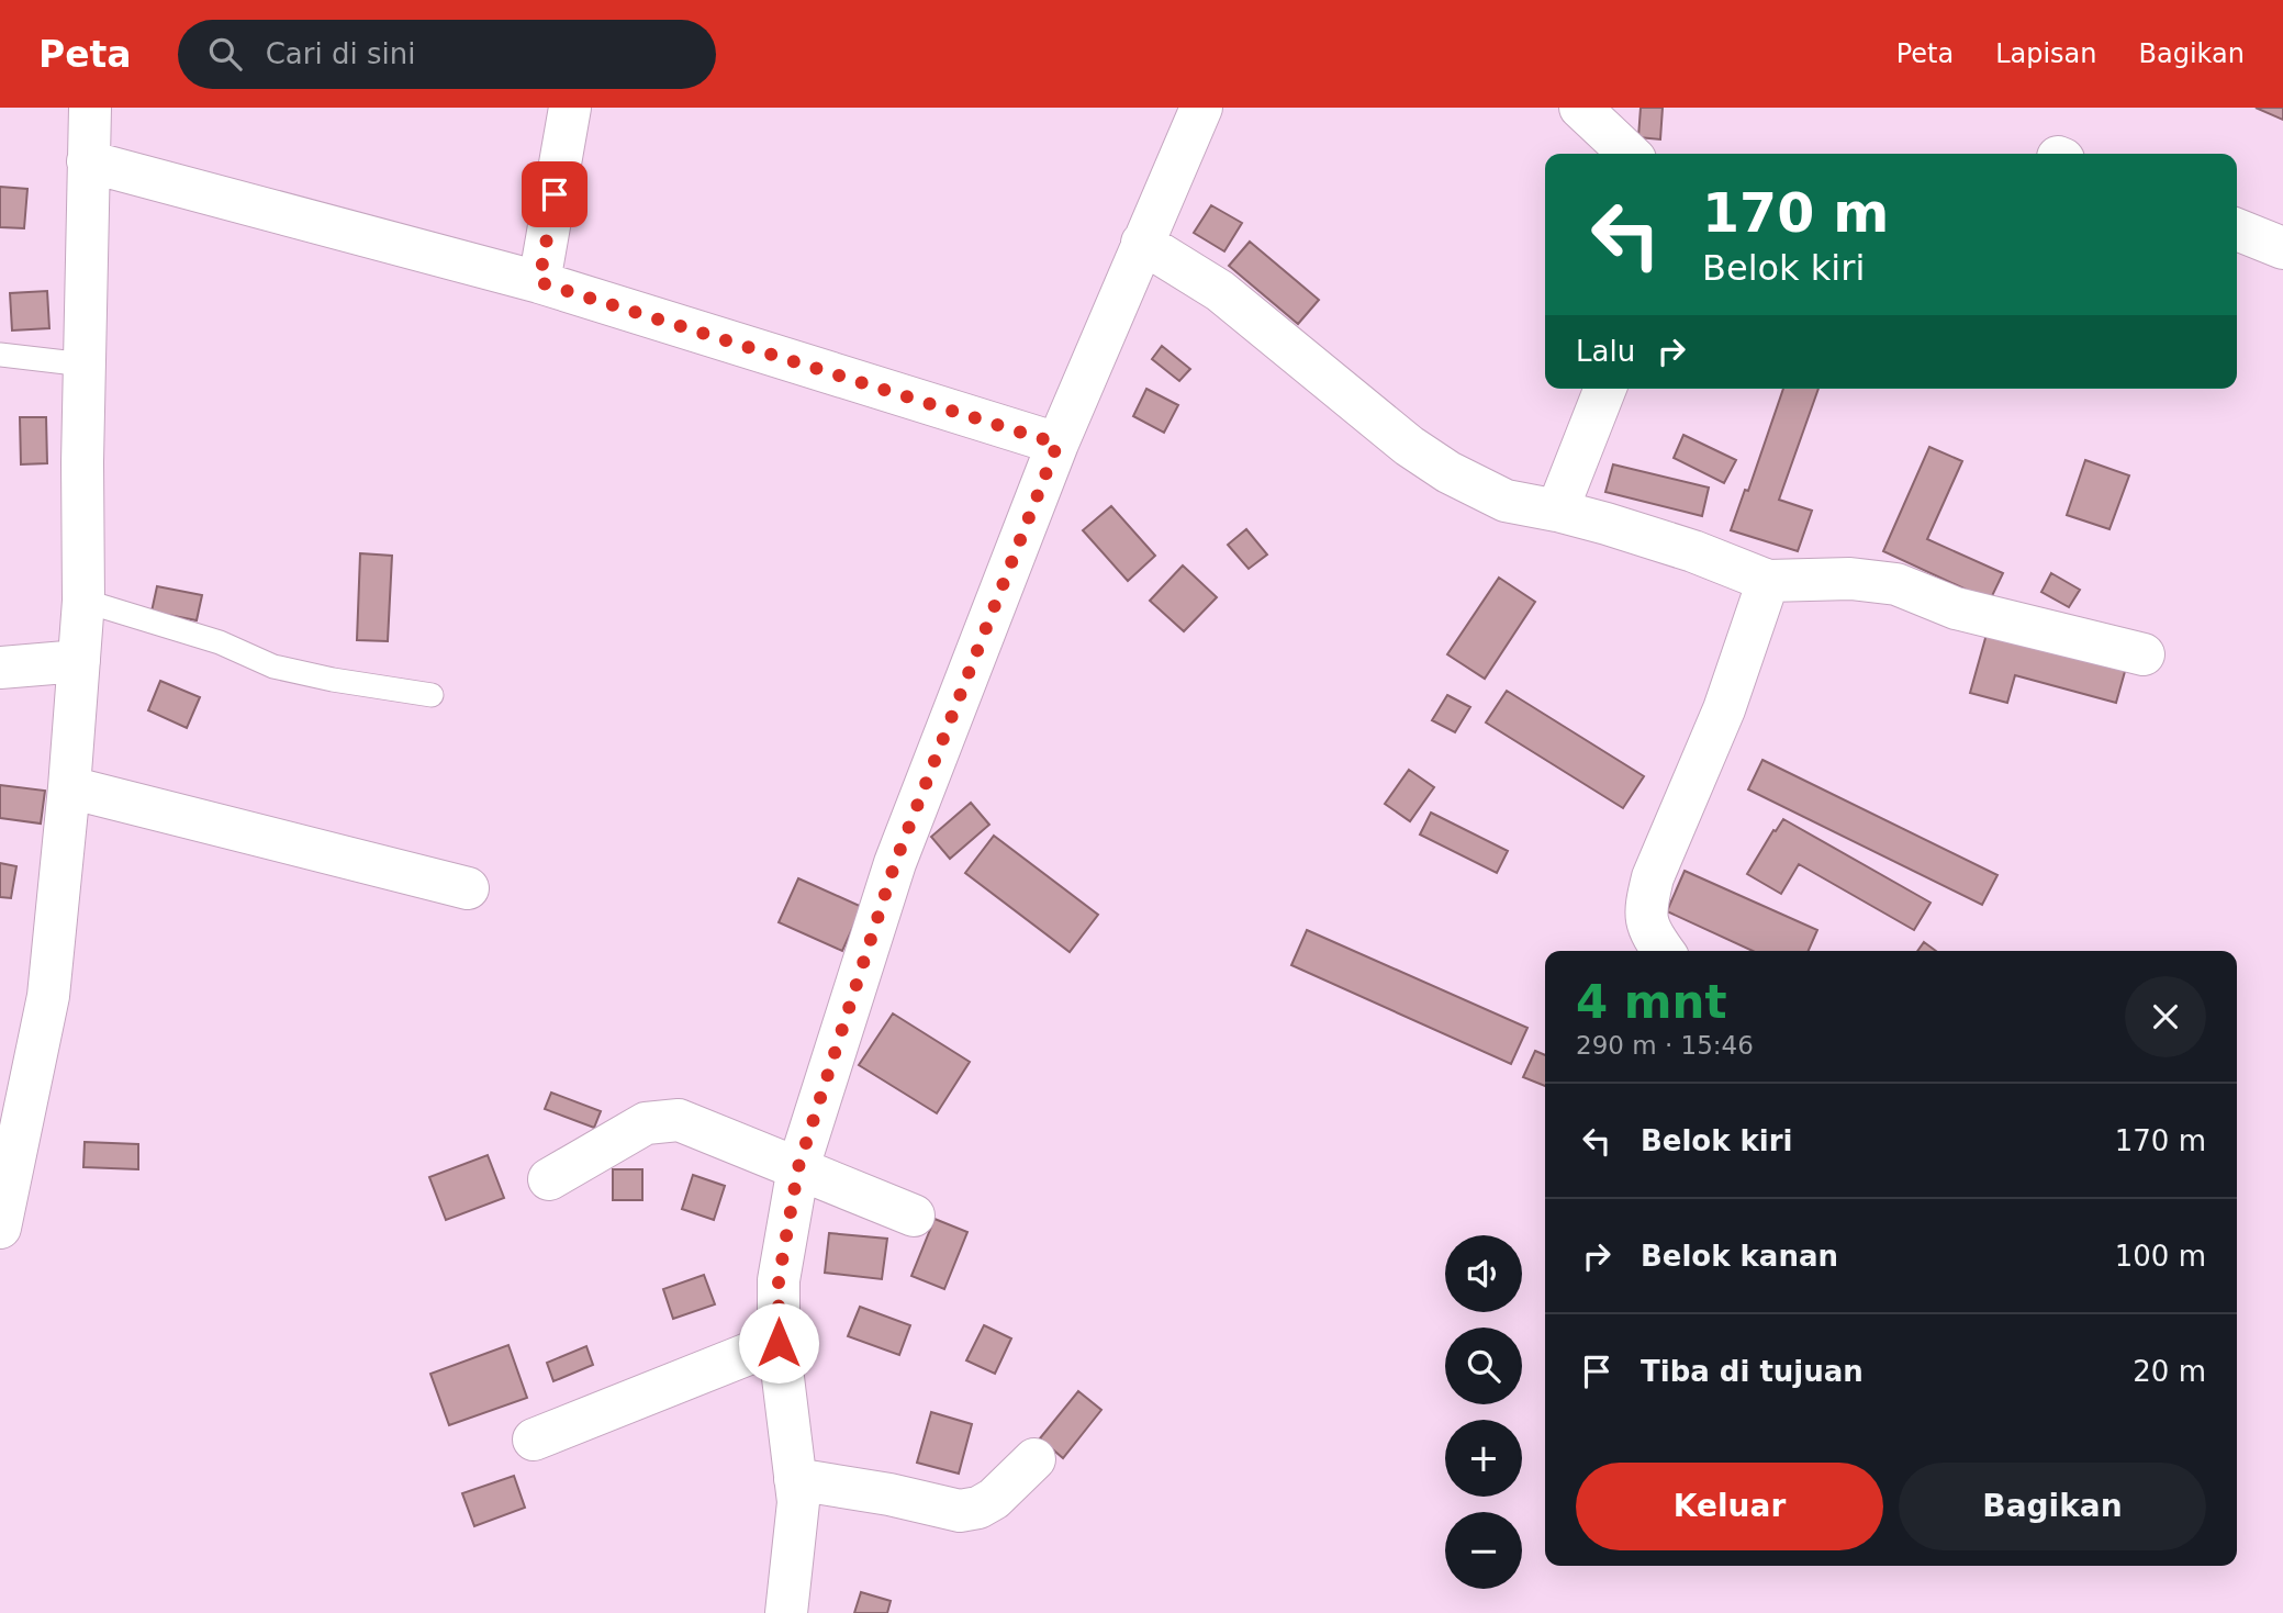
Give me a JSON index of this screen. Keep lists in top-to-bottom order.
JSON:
{
  "page": {
    "header": "Peta",
    "search": "Cari di sini",
    "nav": ["Peta", "Lapisan", "Bagikan"],
    "turn": ["170 m", "Belok kiri"],
    "then": "Lalu",
    "heading": ["4 mnt", "290 m · 15:46"],
    "list": [
      {
        "name": "Belok kiri",
        "value": "170 m"
      },
      {
        "name": "Belok kanan",
        "value": "100 m"
      },
      {
        "name": "Tiba di tujuan",
        "value": "20 m"
      }
    ],
    "map_buttons": ["+", "−"],
    "buttons": ["Keluar", "Bagikan"]
  }
}
